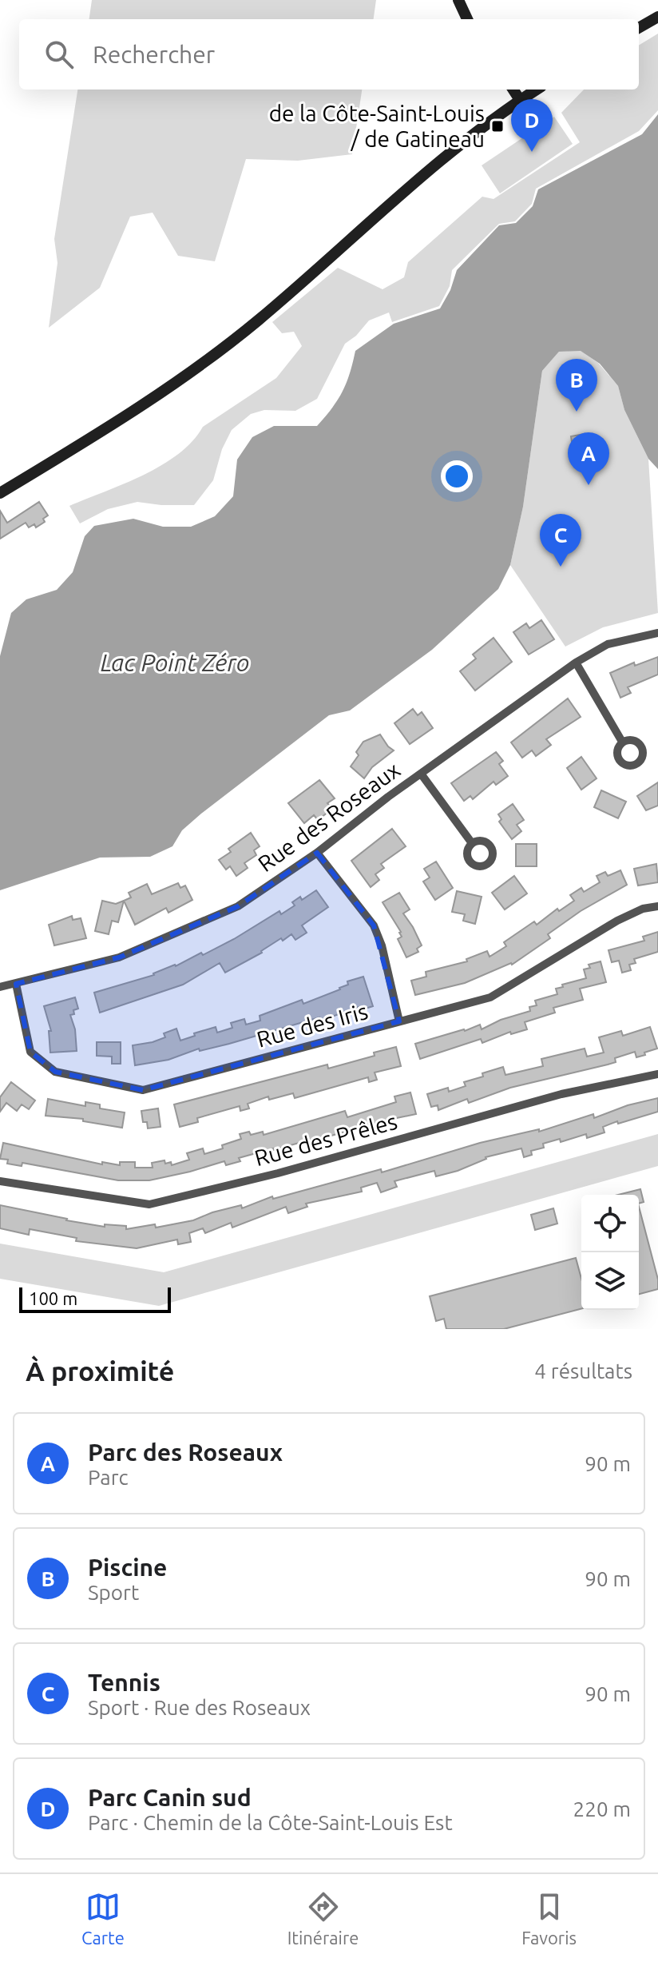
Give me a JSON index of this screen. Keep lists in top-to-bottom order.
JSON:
{
  "streets": {
    "street": ["Rue des Roseaux", "Rue des Iris", "Rue des Prêles"]
  },
  "crossings": [
    ["Rue des Roseaux", "Rue des Iris"]
  ],
  "water": ["Lac Point Zéro"],
  "places": {
    "transit": ["de la Côte-Saint-Louis / de Gatineau"]
  },
  "scale_bar": "100 m",
  "page": {
    "search": "Rechercher",
    "pins": [
      "D",
      "B",
      "A",
      "C"
    ],
    "scale": "100 m",
    "heading": ["À proximité", "4 résultats"],
    "list": [
      {
        "mark": "A",
        "name": "Parc des Roseaux",
        "note": "Parc",
        "value": "90 m"
      },
      {
        "mark": "B",
        "name": "Piscine",
        "note": "Sport",
        "value": "90 m"
      },
      {
        "mark": "C",
        "name": "Tennis",
        "note": "Sport · Rue des Roseaux",
        "value": "90 m"
      },
      {
        "mark": "D",
        "name": "Parc Canin sud",
        "note": "Parc · Chemin de la Côte-Saint-Louis Est",
        "value": "220 m"
      }
    ],
    "nav": ["Carte", "Itinéraire", "Favoris"]
  }
}
